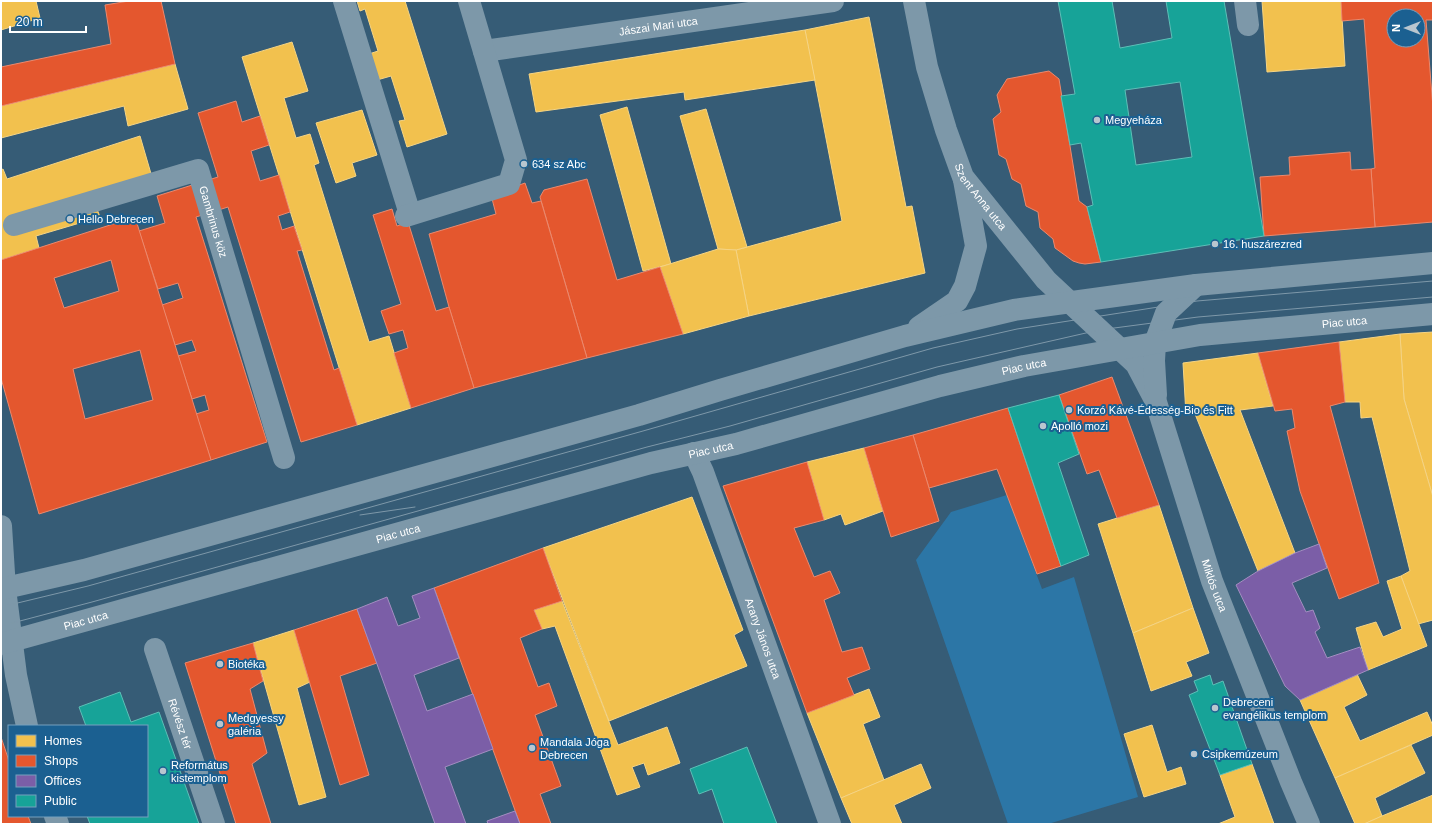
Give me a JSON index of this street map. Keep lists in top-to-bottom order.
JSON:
{
  "streets": {
    "street": [
      "Jászai Mari utca",
      "Szent Anna utca",
      "Gambrinus köz",
      "Piac utca",
      "Miklós utca",
      "Arany János utca",
      "Révész tér"
    ]
  },
  "crossings": [
    ["Szent Anna utca", "Piac utca"],
    ["Szent Anna utca", "Miklós utca"],
    ["Piac utca", "Miklós utca"],
    ["Piac utca", "Arany János utca"]
  ],
  "places": [
    "Megyeháza",
    "634 sz Abc",
    "Hello Debrecen",
    "16. huszárezred",
    "Korzó Kávé-Édesség-Bio és Fitt",
    "Apolló mozi",
    "Biotéka",
    "Debreceni evangélikus templom",
    "Medgyessy galéria",
    "Mandala Jóga Debrecen",
    "Csipkemúzeum",
    "Református kistemplom"
  ],
  "legend": [
    "Homes",
    "Shops",
    "Offices",
    "Public"
  ],
  "scale_bar": "20 m",
  "north": "left"
}
